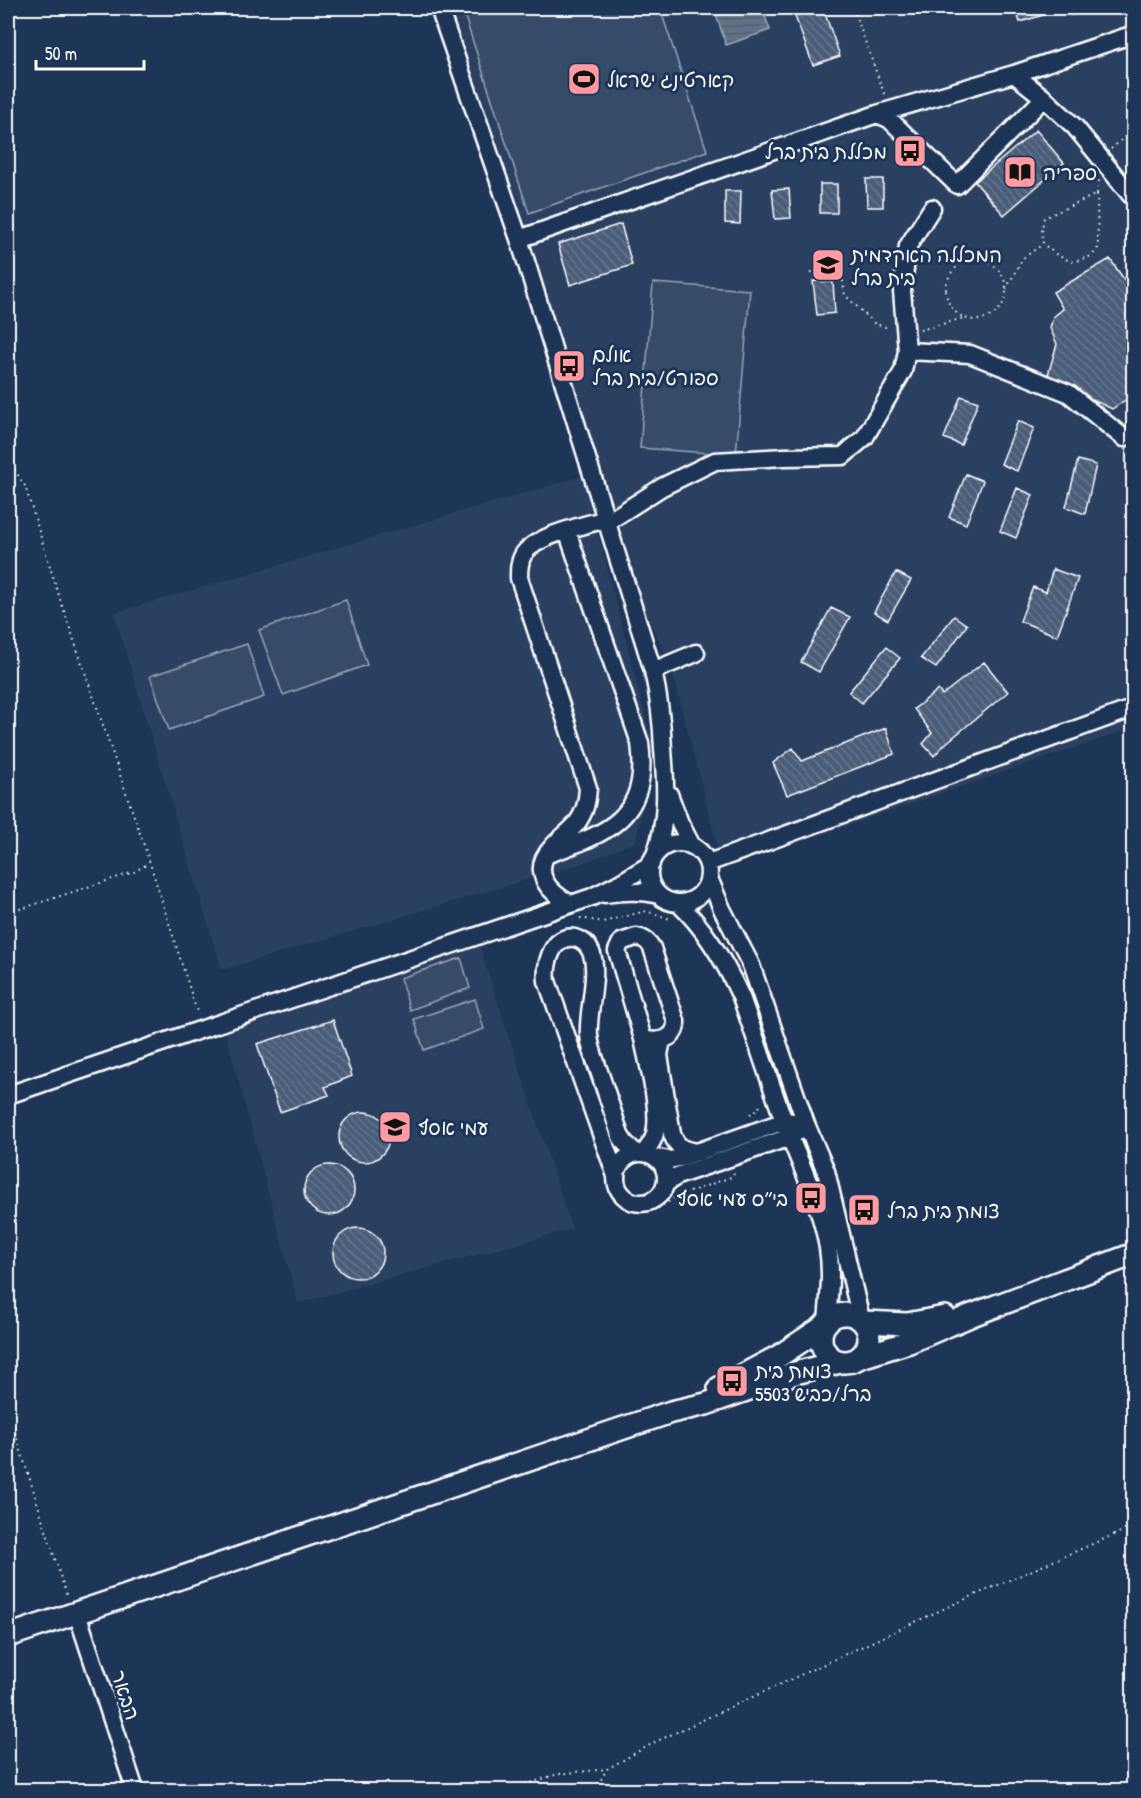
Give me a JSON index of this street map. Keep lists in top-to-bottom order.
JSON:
{
  "streets": {
    "street": ["הבאר"]
  },
  "places": {
    "sports": ["קארטינג ישראל"],
    "bus stop": [
      "מכללת בית ברל",
      "אולם ספורט/בית ברל",
      "בי״ס עמי אסף",
      "צומת בית ברל",
      "צומת בית ברל/כביש 5503"
    ],
    "library": ["ספריה"],
    "school or university": ["המכללה האקדמית בית ברל", "עמי אסף"]
  },
  "scale_bar": "50 m"
}
